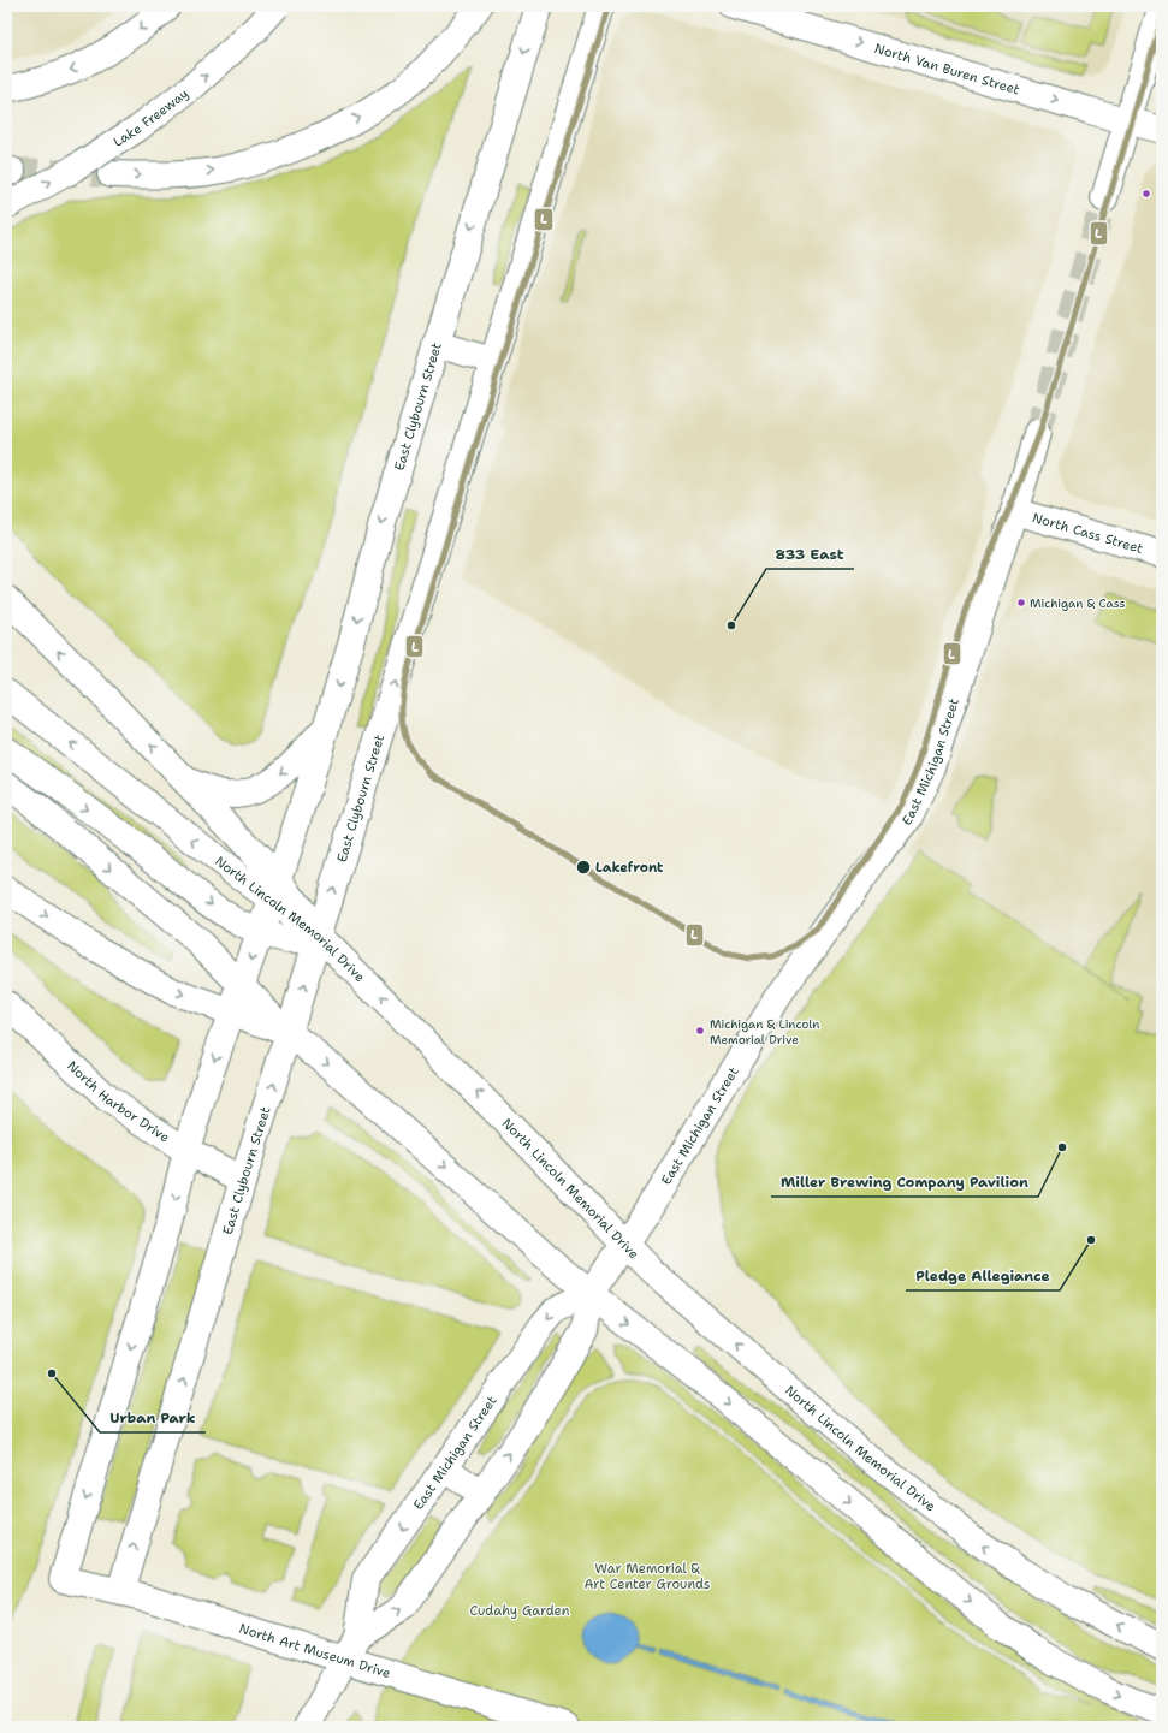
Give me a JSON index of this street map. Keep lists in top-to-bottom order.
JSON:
{
  "streets": {
    "main road": [
      "North Van Buren Street",
      "Lake Freeway",
      "East Clybourn Street",
      "North Cass Street",
      "East Michigan Street",
      "North Lincoln Memorial Drive",
      "North Harbor Drive",
      "North Art Museum Drive"
    ]
  },
  "crossings": [
    ["East Clybourn Street", "North Lincoln Memorial Drive"],
    ["East Clybourn Street", "North Harbor Drive"],
    ["East Clybourn Street", "North Art Museum Drive"],
    ["North Cass Street", "East Michigan Street"],
    ["East Michigan Street", "North Lincoln Memorial Drive"],
    ["East Michigan Street", "North Art Museum Drive"]
  ],
  "one_way": ["North Van Buren Street"],
  "parks": ["War Memorial & Art Center Grounds", "Cudahy Garden"],
  "places": [
    "Michigan & Cass",
    "833 East",
    "Lakefront",
    "Michigan & Lincoln Memorial Drive",
    "Miller Brewing Company Pavilion",
    "Pledge Allegiance",
    "Urban Park"
  ],
  "lines": ["transit line L"]
}
